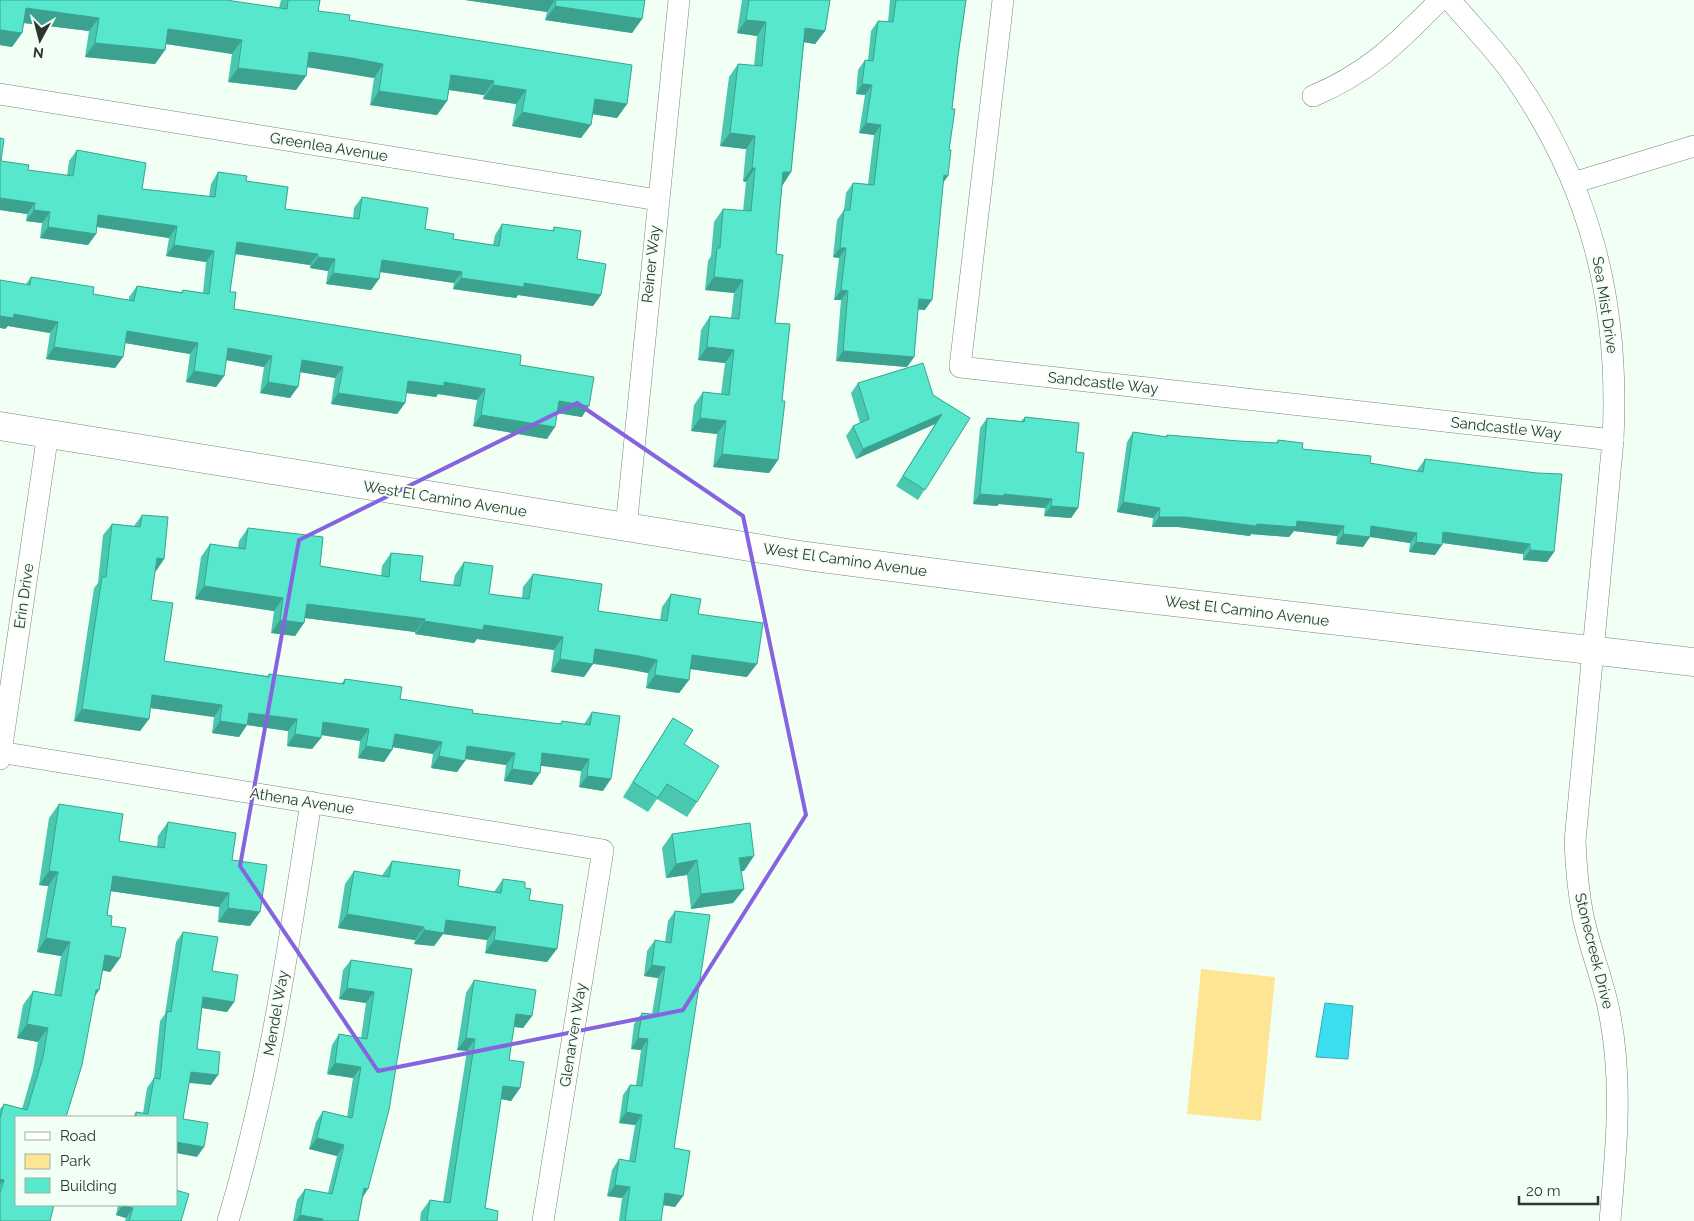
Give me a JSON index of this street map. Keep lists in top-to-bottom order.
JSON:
{
  "streets": {
    "main road": ["West El Camino Avenue"],
    "street": [
      "Greenlea Avenue",
      "Reiner Way",
      "Sea Mist Drive",
      "Sandcastle Way",
      "Erin Drive",
      "Athena Avenue",
      "Stonecreek Drive",
      "Mendel Way",
      "Glenarven Way"
    ]
  },
  "crossings": [
    ["Greenlea Avenue", "Reiner Way"],
    ["Reiner Way", "West El Camino Avenue"],
    ["Sea Mist Drive", "Sandcastle Way"],
    ["Sea Mist Drive", "West El Camino Avenue"],
    ["Sea Mist Drive", "Stonecreek Drive"],
    ["West El Camino Avenue", "Erin Drive"],
    ["West El Camino Avenue", "Stonecreek Drive"],
    ["Erin Drive", "Athena Avenue"],
    ["Athena Avenue", "Mendel Way"],
    ["Athena Avenue", "Glenarven Way"]
  ],
  "legend": ["Road", "Park", "Building"],
  "scale_bar": "20 m",
  "north": "bottom"
}
